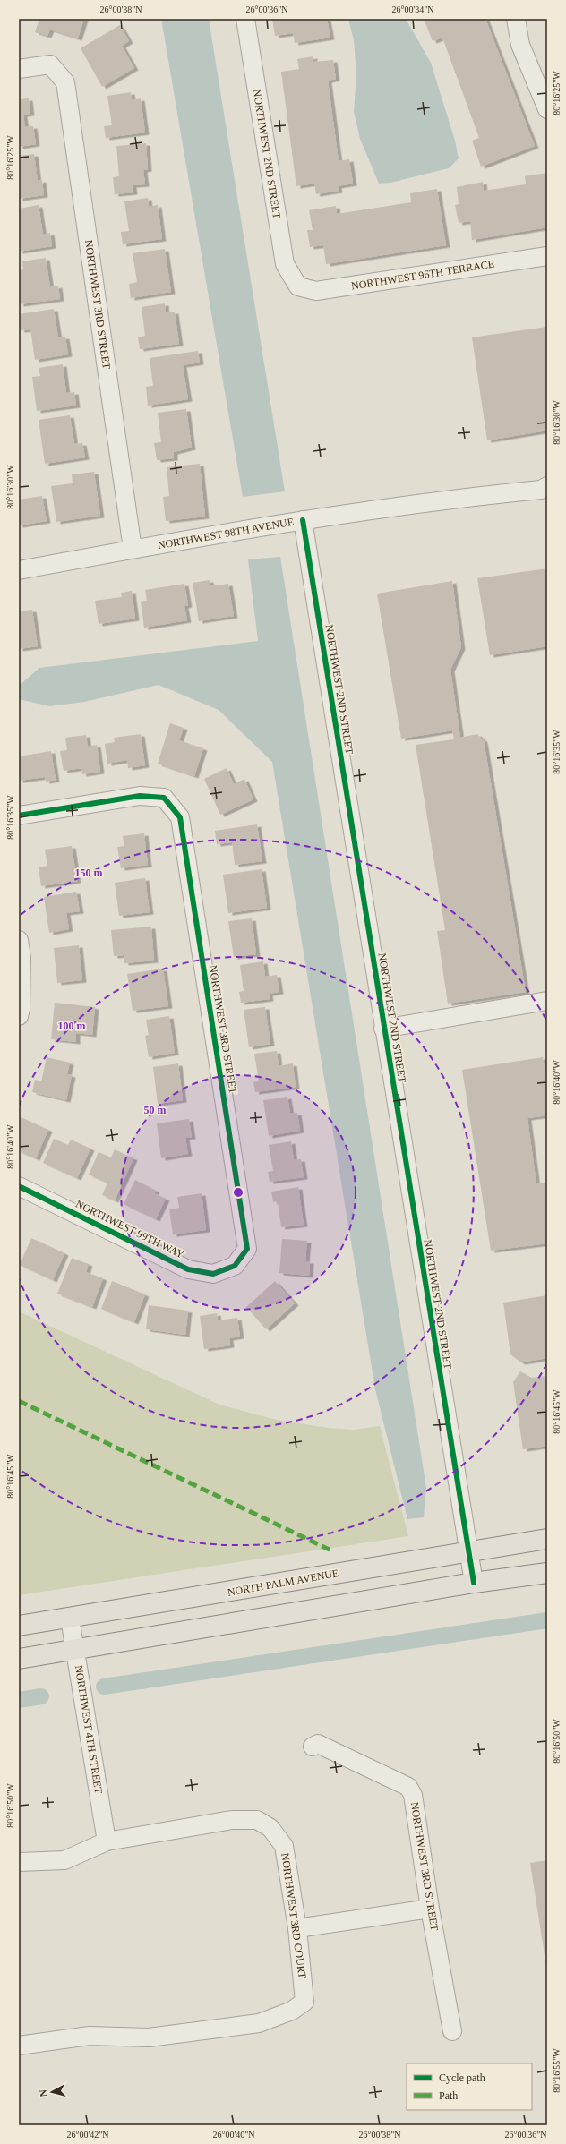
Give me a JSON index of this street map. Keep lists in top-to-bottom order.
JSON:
{
  "streets": {
    "main road": ["NORTH PALM AVENUE"],
    "street": [
      "NORTHWEST 2ND STREET",
      "NORTHWEST 96TH TERRACE",
      "NORTHWEST 3RD STREET",
      "NORTHWEST 98TH AVENUE",
      "NORTHWEST 99TH WAY",
      "NORTHWEST 4TH STREET",
      "NORTHWEST 3RD COURT"
    ]
  },
  "crossings": [
    ["NORTHWEST 2ND STREET", "NORTHWEST 96TH TERRACE"],
    ["NORTHWEST 2ND STREET", "NORTHWEST 98TH AVENUE"],
    ["NORTHWEST 2ND STREET", "NORTH PALM AVENUE"],
    ["NORTHWEST 3RD STREET", "NORTHWEST 98TH AVENUE"],
    ["NORTHWEST 3RD STREET", "NORTHWEST 99TH WAY"],
    ["NORTH PALM AVENUE", "NORTHWEST 4TH STREET"],
    ["NORTHWEST 4TH STREET", "NORTHWEST 3RD COURT"]
  ],
  "legend": ["Cycle path", "Path"],
  "north": "left",
  "coordinates": [
    "26°00'38\"N",
    "26°00'36\"N",
    "26°00'34\"N",
    "80°16'25\"W",
    "80°16'30\"W",
    "80°16'35\"W",
    "80°16'40\"W",
    "80°16'45\"W",
    "80°16'50\"W",
    "80°16'55\"W",
    "26°00'42\"N",
    "26°00'40\"N"
  ],
  "rings": ["150 m", "100 m", "50 m"]
}
